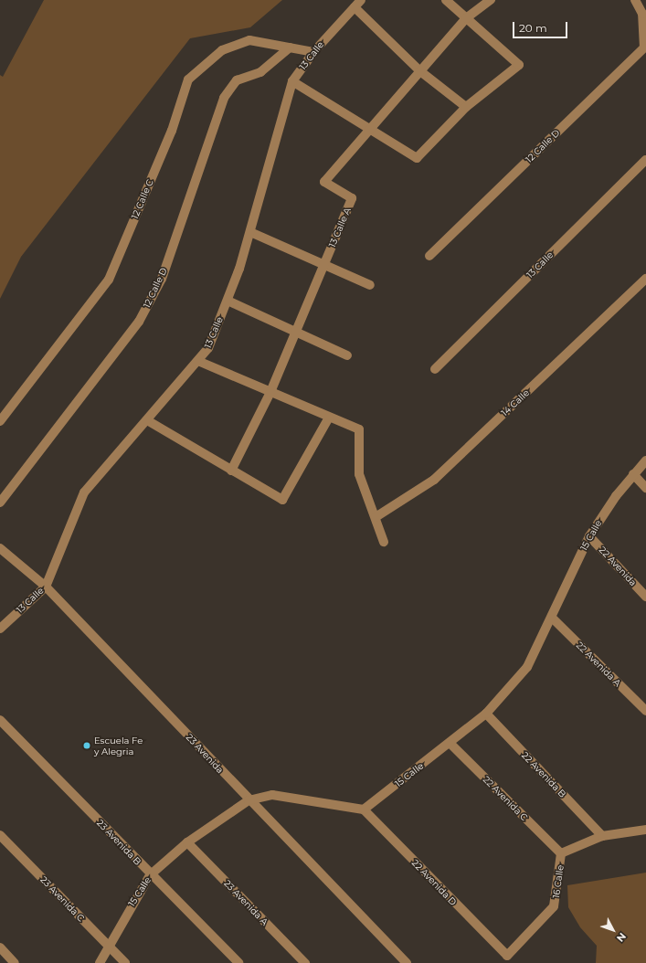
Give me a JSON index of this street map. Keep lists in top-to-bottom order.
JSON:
{
  "streets": {
    "street": [
      "13 Calle",
      "12 Calle D",
      "12 Calle C",
      "13 Calle A",
      "14 Calle",
      "15 Calle",
      "22 Avenida",
      "22 Avenida A",
      "23 Avenida",
      "22 Avenida B",
      "22 Avenida C",
      "23 Avenida B",
      "16 Calle",
      "22 Avenida D",
      "23 Avenida C",
      "23 Avenida A"
    ]
  },
  "crossings": [
    ["13 Calle", "12 Calle C"],
    ["13 Calle", "23 Avenida"],
    ["12 Calle D", "12 Calle C"],
    ["15 Calle", "22 Avenida"],
    ["15 Calle", "22 Avenida A"],
    ["15 Calle", "23 Avenida"],
    ["15 Calle", "22 Avenida B"],
    ["15 Calle", "22 Avenida C"],
    ["15 Calle", "23 Avenida B"],
    ["15 Calle", "22 Avenida D"],
    ["15 Calle", "23 Avenida C"],
    ["15 Calle", "23 Avenida A"],
    ["22 Avenida B", "16 Calle"],
    ["22 Avenida C", "16 Calle"],
    ["16 Calle", "22 Avenida D"]
  ],
  "places": ["Escuela Fe y Alegria"],
  "scale_bar": "20 m",
  "north": "bottom right"
}
